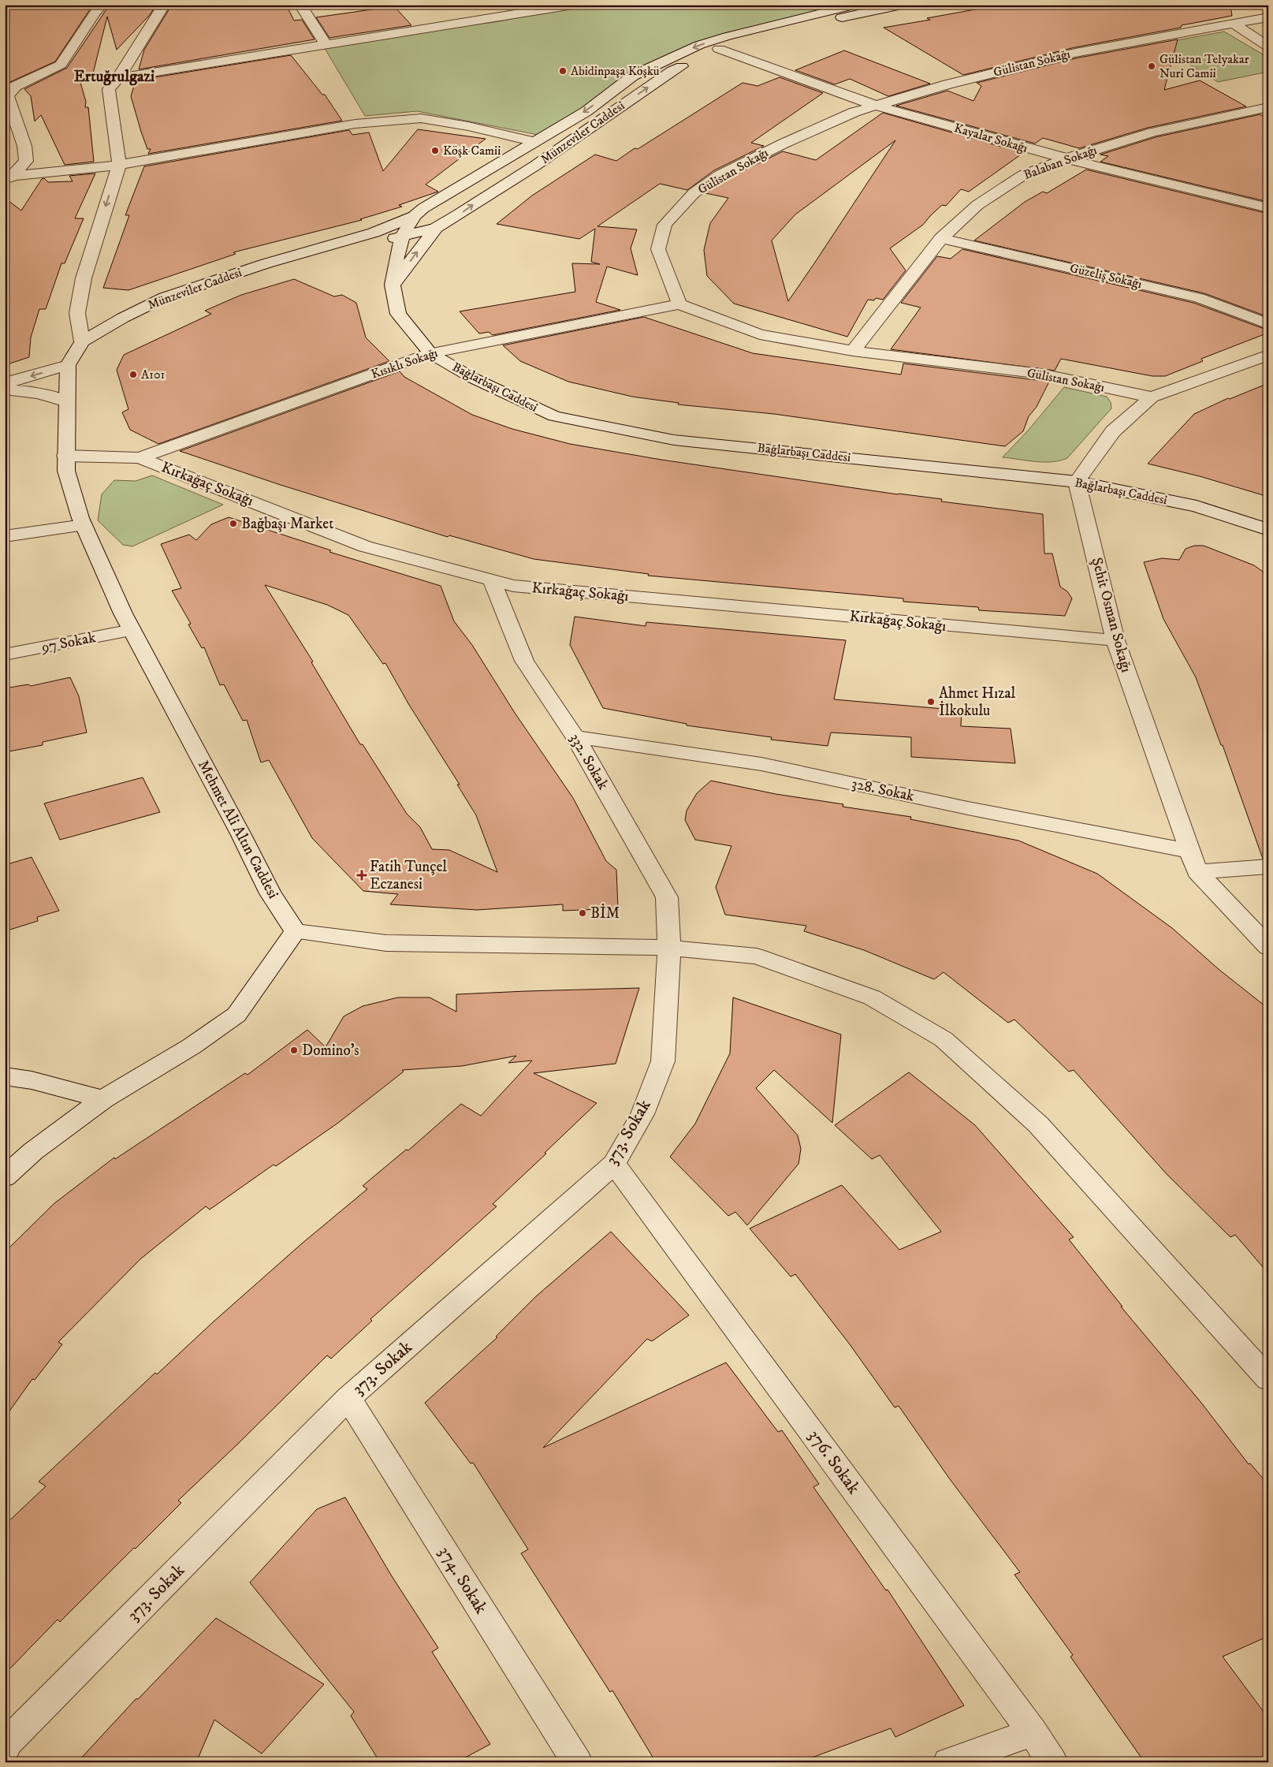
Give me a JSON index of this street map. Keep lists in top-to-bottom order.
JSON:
{
  "streets": {
    "street": [
      "Gülistan Sokağı",
      "Münzeviler Caddesi",
      "Kayalar Sokağı",
      "Balaban Sokağı",
      "Güzeliş Sokağı",
      "Kısıklı Sokağı",
      "Bağlarbaşı Caddesi",
      "Kırkağaç Sokağı",
      "Şehit Osman Sokağı",
      "97 Sokak",
      "332. Sokak",
      "328. Sokak",
      "Mehmet Ali Altın Caddesi",
      "373. Sokak",
      "376. Sokak",
      "374. Sokak"
    ]
  },
  "crossings": [
    ["Gülistan Sokağı", "Kayalar Sokağı"],
    ["Gülistan Sokağı", "Balaban Sokağı"],
    ["Gülistan Sokağı", "Kısıklı Sokağı"],
    ["Münzeviler Caddesi", "Kayalar Sokağı"],
    ["Münzeviler Caddesi", "Bağlarbaşı Caddesi"],
    ["Münzeviler Caddesi", "Mehmet Ali Altın Caddesi"],
    ["Kayalar Sokağı", "Balaban Sokağı"],
    ["Balaban Sokağı", "Güzeliş Sokağı"],
    ["Kısıklı Sokağı", "Bağlarbaşı Caddesi"],
    ["Kısıklı Sokağı", "Kırkağaç Sokağı"],
    ["Bağlarbaşı Caddesi", "Şehit Osman Sokağı"],
    ["Kırkağaç Sokağı", "Şehit Osman Sokağı"],
    ["Kırkağaç Sokağı", "332. Sokak"],
    ["Kırkağaç Sokağı", "Mehmet Ali Altın Caddesi"],
    ["Şehit Osman Sokağı", "328. Sokak"],
    ["97 Sokak", "Mehmet Ali Altın Caddesi"],
    ["332. Sokak", "328. Sokak"],
    ["332. Sokak", "373. Sokak"],
    ["373. Sokak", "376. Sokak"],
    ["373. Sokak", "374. Sokak"]
  ],
  "districts": ["Ertuğrulgazi"],
  "places": {
    "other": [
      "Gülistan Telyakar Nuri Camii",
      "Abidinpaşa Köşkü",
      "Köşk Camii",
      "A101",
      "Bağbaşı Market",
      "Ahmet Hızal İlkokulu",
      "BİM",
      "Domino's"
    ],
    "health": ["Fatih Tunçel Eczanesi"]
  }
}
